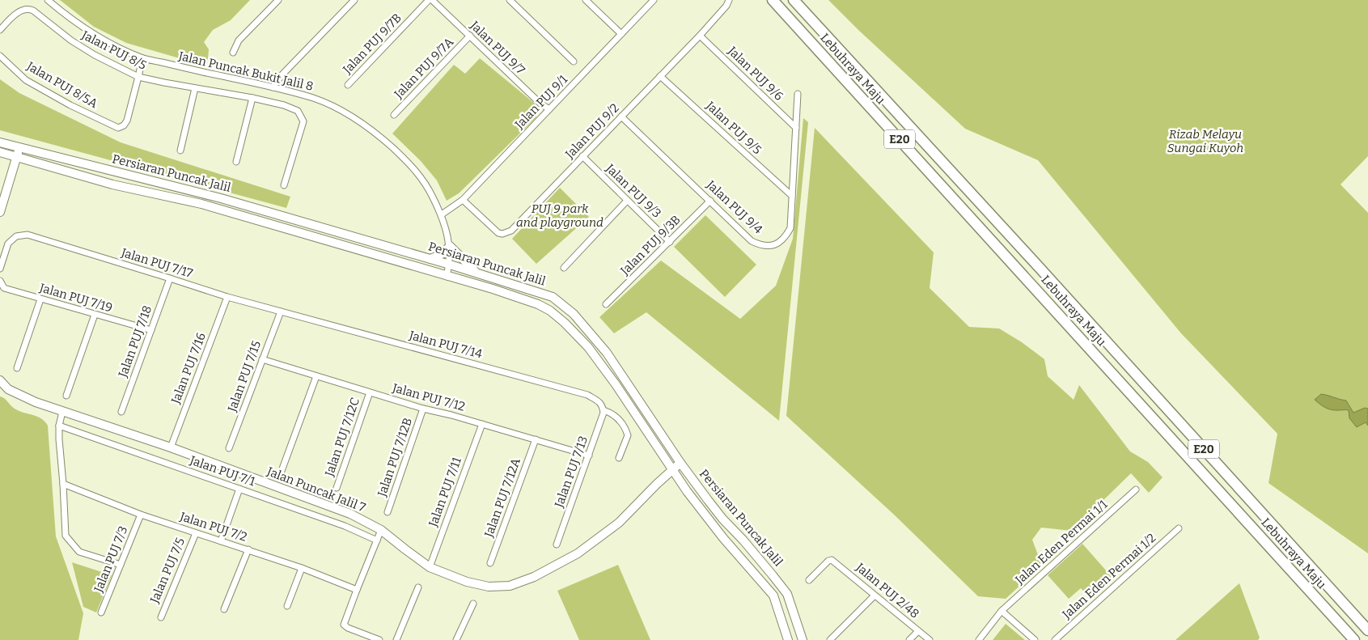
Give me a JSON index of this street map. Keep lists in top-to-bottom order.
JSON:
{
  "streets": {
    "highway": ["Lebuhraya Maju", "E20"],
    "main road": ["Persiaran Puncak Jalil", "Jalan Puncak Jalil 7"],
    "street": [
      "Jalan PUJ 9/7B",
      "Jalan PUJ 9/7",
      "Jalan PUJ 8/5",
      "Jalan PUJ 9/7A",
      "Jalan Puncak Bukit Jalil 8",
      "Jalan PUJ 9/6",
      "Jalan PUJ 8/5A",
      "Jalan PUJ 9/1",
      "Jalan PUJ 9/5",
      "Jalan PUJ 9/2",
      "Jalan PUJ 9/3",
      "Jalan PUJ 9/4",
      "Jalan PUJ 9/3B",
      "Jalan PUJ 7/17",
      "Jalan PUJ 7/19",
      "Jalan PUJ 7/18",
      "Jalan PUJ 7/14",
      "Jalan PUJ 7/16",
      "Jalan PUJ 7/15",
      "Jalan PUJ 7/12",
      "Jalan PUJ 7/12C",
      "Jalan PUJ 7/12B",
      "Jalan PUJ 7/1",
      "Jalan PUJ 7/13",
      "Jalan PUJ 7/11",
      "Jalan PUJ 7/12A",
      "Jalan PUJ 7/2",
      "Jalan Eden Permai 1/1",
      "Jalan PUJ 7/3",
      "Jalan PUJ 7/5",
      "Jalan Eden Permai 1/2",
      "Jalan PUJ 2/48"
    ]
  },
  "crossings": [
    ["Jalan PUJ 9/7", "Jalan PUJ 9/7A"],
    ["Jalan PUJ 9/7", "Jalan PUJ 9/1"],
    ["Jalan PUJ 8/5", "Jalan PUJ 8/5A"],
    ["Jalan Puncak Bukit Jalil 8", "Jalan PUJ 9/1"],
    ["Jalan Puncak Bukit Jalil 8", "Persiaran Puncak Jalil"],
    ["Jalan PUJ 9/6", "Jalan PUJ 9/2"],
    ["Jalan PUJ 9/6", "Jalan PUJ 9/4"],
    ["Jalan PUJ 9/1", "Jalan PUJ 9/2"],
    ["Jalan PUJ 9/5", "Jalan PUJ 9/2"],
    ["Jalan PUJ 9/5", "Jalan PUJ 9/4"],
    ["Jalan PUJ 9/2", "Jalan PUJ 9/3"],
    ["Jalan PUJ 9/2", "Jalan PUJ 9/4"],
    ["Persiaran Puncak Jalil", "Jalan Puncak Jalil 7"],
    ["Jalan PUJ 9/3", "Jalan PUJ 9/3B"],
    ["Jalan PUJ 9/4", "Jalan PUJ 9/3B"],
    ["Jalan PUJ 7/17", "Jalan PUJ 7/18"],
    ["Jalan PUJ 7/17", "Jalan PUJ 7/14"],
    ["Jalan PUJ 7/17", "Jalan PUJ 7/16"],
    ["Jalan PUJ 7/17", "Jalan PUJ 7/15"],
    ["Jalan PUJ 7/19", "Jalan PUJ 7/18"],
    ["Jalan PUJ 7/14", "Jalan PUJ 7/15"],
    ["Jalan PUJ 7/14", "Jalan PUJ 7/13"],
    ["Jalan PUJ 7/16", "Jalan Puncak Jalil 7"],
    ["Jalan PUJ 7/15", "Jalan PUJ 7/12"],
    ["Jalan PUJ 7/12", "Jalan PUJ 7/12C"],
    ["Jalan PUJ 7/12", "Jalan PUJ 7/12B"],
    ["Jalan PUJ 7/12", "Jalan PUJ 7/13"],
    ["Jalan PUJ 7/12", "Jalan PUJ 7/11"],
    ["Jalan PUJ 7/12", "Jalan PUJ 7/12A"],
    ["Jalan Puncak Jalil 7", "Jalan PUJ 7/11"],
    ["Jalan PUJ 7/2", "Jalan PUJ 7/3"],
    ["Jalan PUJ 7/2", "Jalan PUJ 7/5"]
  ],
  "parks": ["Rizab Melayu Sungai Kuyoh", "PUJ 9 park and playground"]
}
